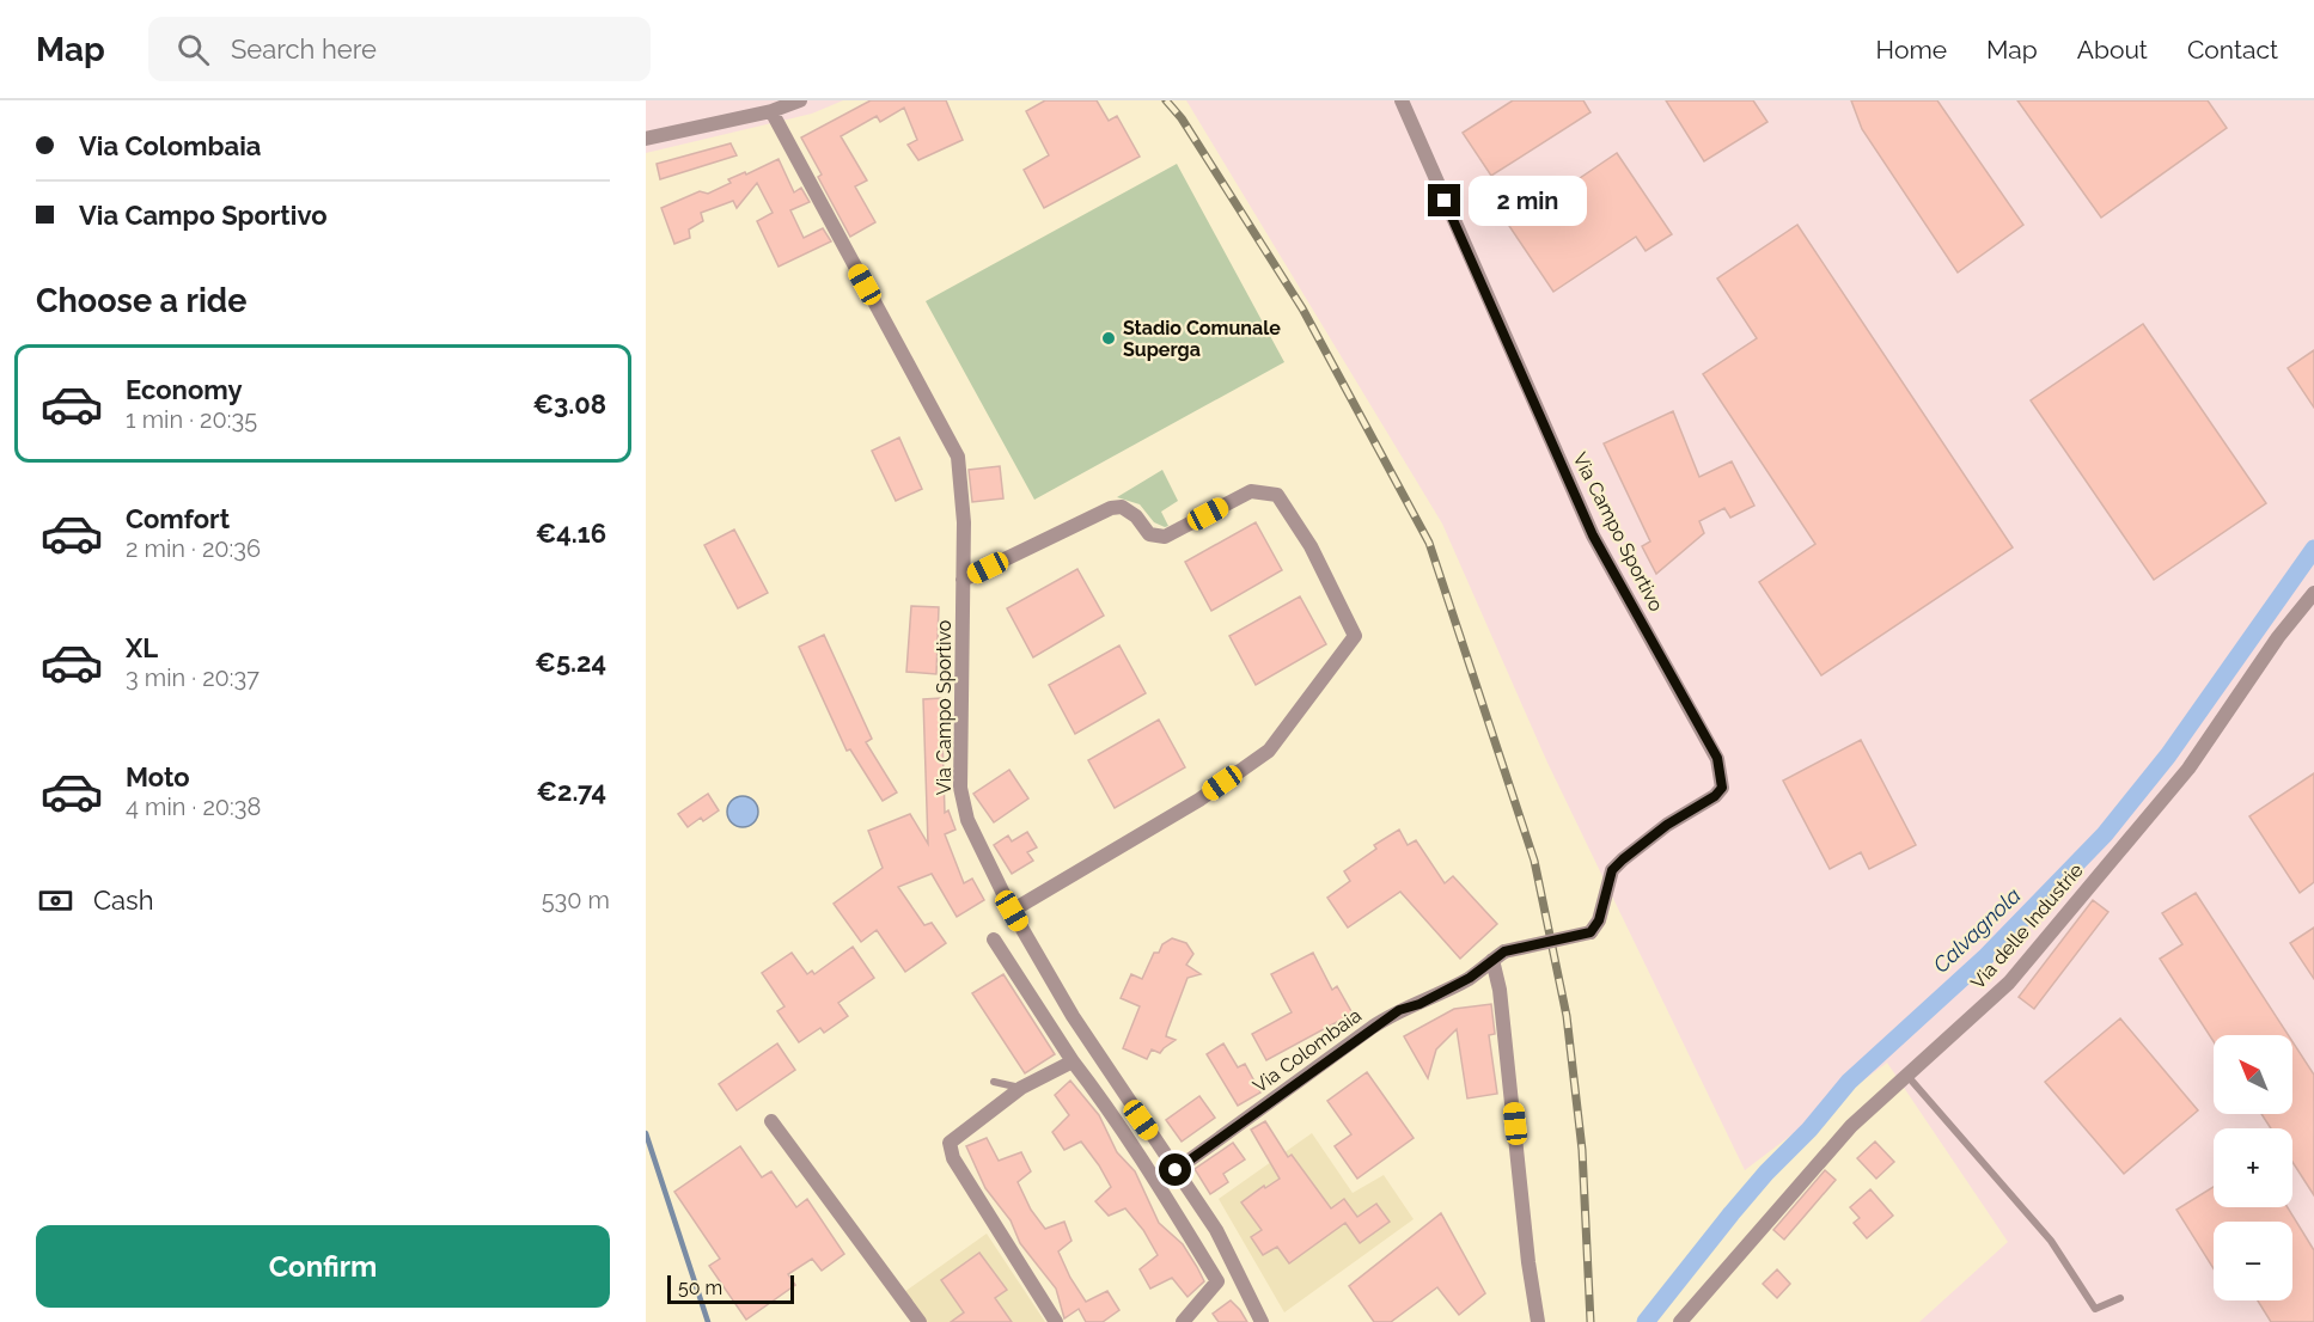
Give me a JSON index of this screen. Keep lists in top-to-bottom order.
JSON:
{
  "streets": {
    "street": ["Via Campo Sportivo", "Via delle Industrie", "Via Colombaia"]
  },
  "crossings": [
    ["Via Campo Sportivo", "Via Colombaia"]
  ],
  "water": ["Calvagnola"],
  "places": ["Stadio Comunale Superga"],
  "scale_bar": "50 m",
  "north": "top left",
  "page": {
    "header": "Map",
    "search": "Search here",
    "nav": [
      "Home",
      "Map",
      "About",
      "Contact"
    ],
    "banner": ["Via Colombaia", "Via Campo Sportivo"],
    "bubble": "2 min",
    "heading": "Choose a ride",
    "list": [
      {
        "name": "Economy",
        "note": "1 min · 20:35",
        "value": "€3.08"
      },
      {
        "name": "Comfort",
        "note": "2 min · 20:36",
        "value": "€4.16"
      },
      {
        "name": "XL",
        "note": "3 min · 20:37",
        "value": "€5.24"
      },
      {
        "name": "Moto",
        "note": "4 min · 20:38",
        "value": "€2.74"
      }
    ],
    "pay": ["Cash", "530 m"],
    "map_buttons": ["+", "−"],
    "buttons": "Confirm",
    "scale": "50 m"
  }
}
